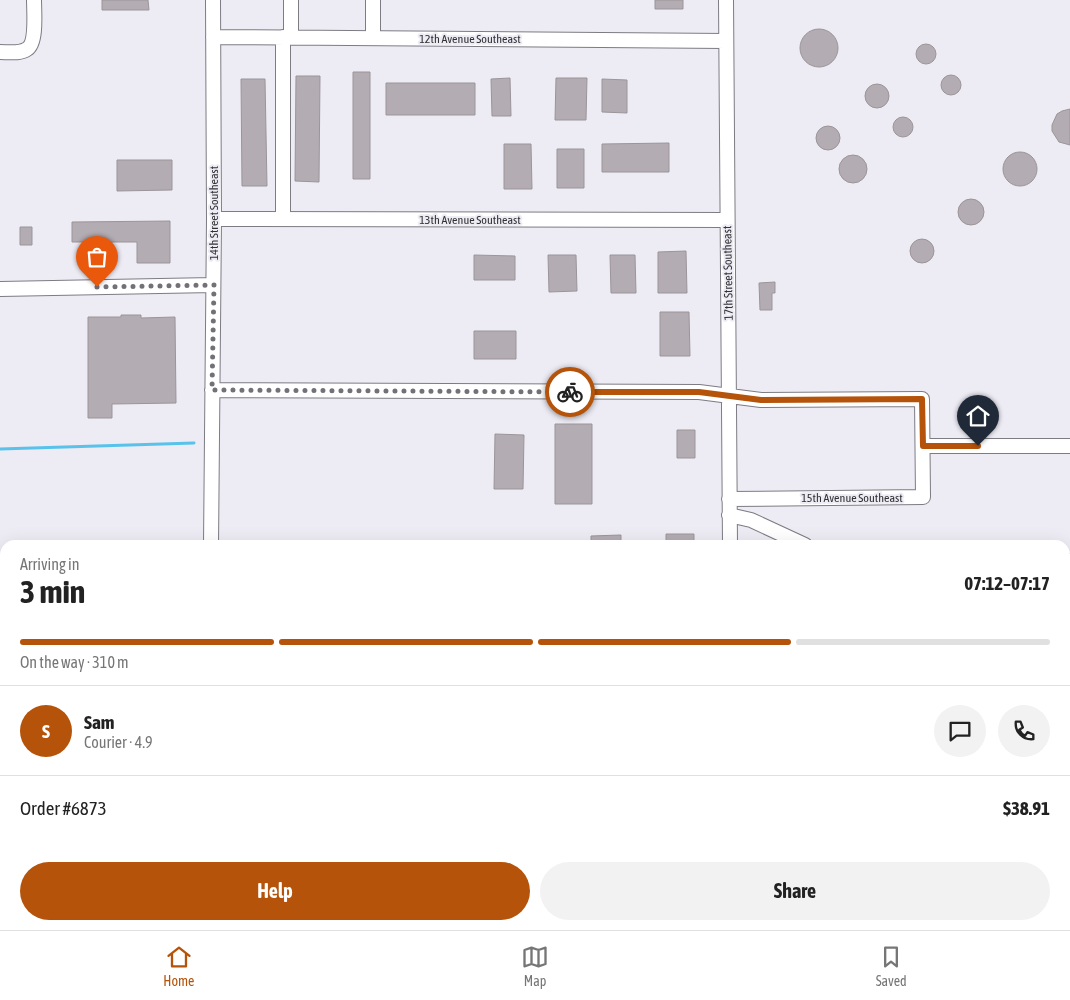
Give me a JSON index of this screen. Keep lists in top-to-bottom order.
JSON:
{
  "streets": {
    "street": [
      "12th Avenue Southeast",
      "14th Street Southeast",
      "13th Avenue Southeast",
      "17th Street Southeast",
      "15th Avenue Southeast"
    ]
  },
  "crossings": [
    ["12th Avenue Southeast", "14th Street Southeast"],
    ["12th Avenue Southeast", "17th Street Southeast"],
    ["14th Street Southeast", "13th Avenue Southeast"],
    ["13th Avenue Southeast", "17th Street Southeast"],
    ["17th Street Southeast", "15th Avenue Southeast"]
  ],
  "page": {
    "heading": ["3 min", "Arriving in", "07:12–07:17"],
    "panel": [
      "Sam",
      "Courier · 4.9",
      "Order #6873",
      "$38.91"
    ],
    "bar": "On the way · 310 m",
    "round": "S",
    "buttons": ["Help", "Share"],
    "tabs": ["Home", "Map", "Saved"]
  }
}
